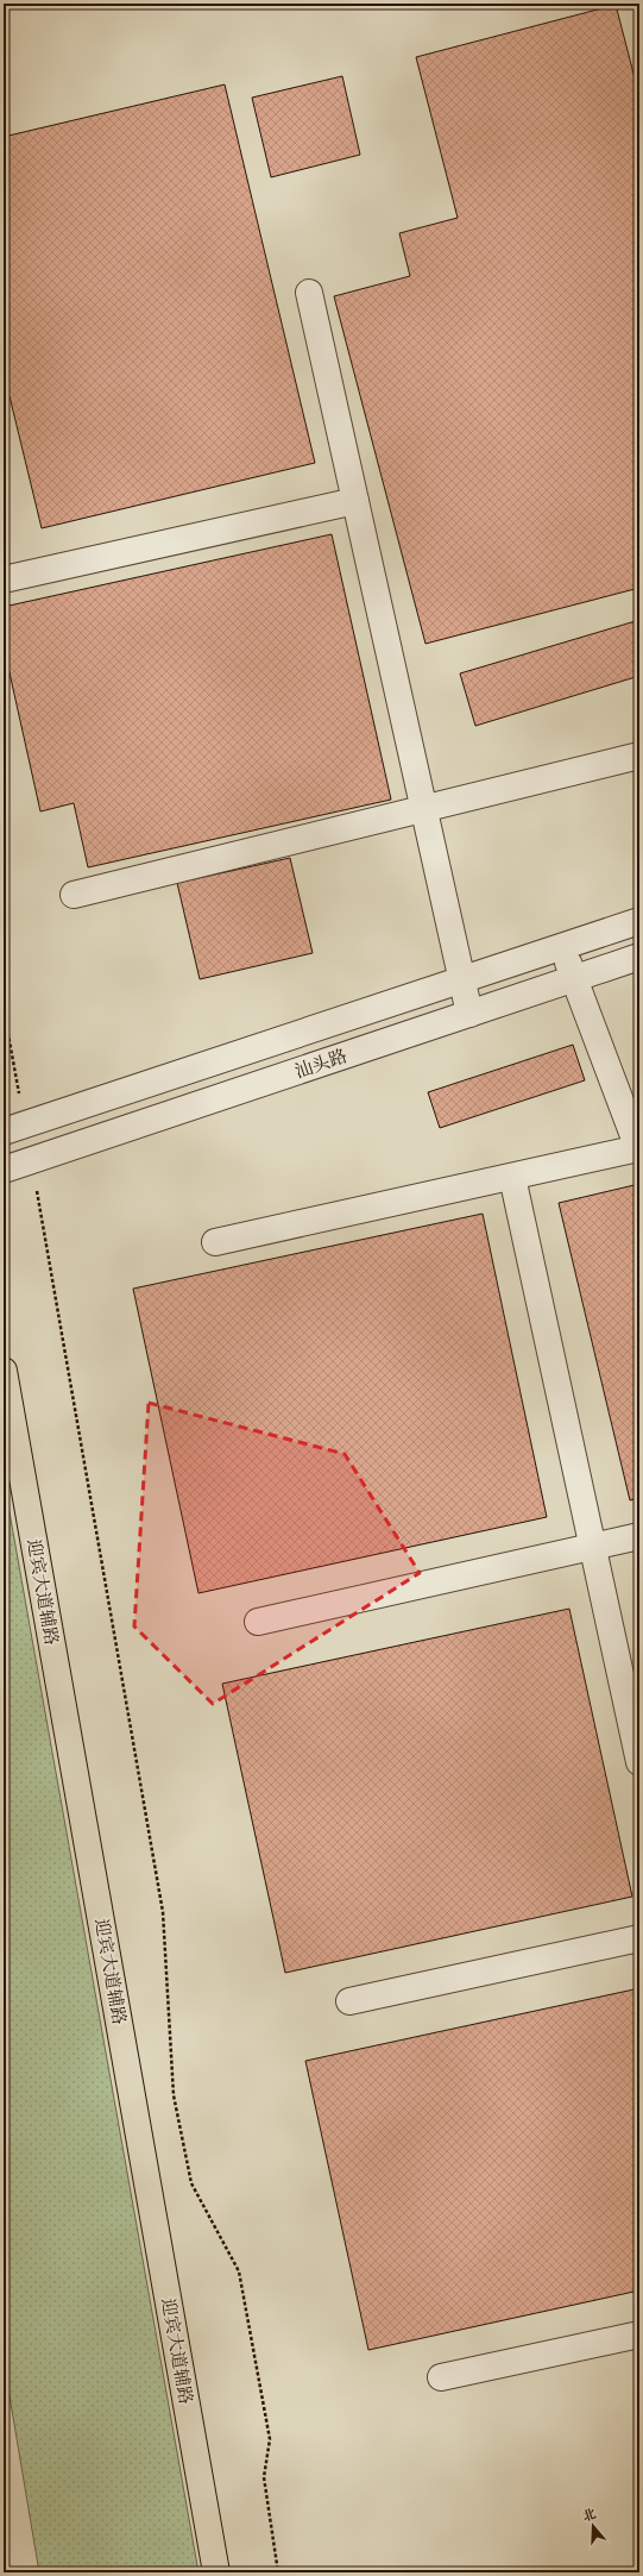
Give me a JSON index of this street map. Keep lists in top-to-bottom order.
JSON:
{
  "streets": {
    "main road": ["迎宾大道辅路"],
    "street": ["汕头路"]
  },
  "north": "top"
}
